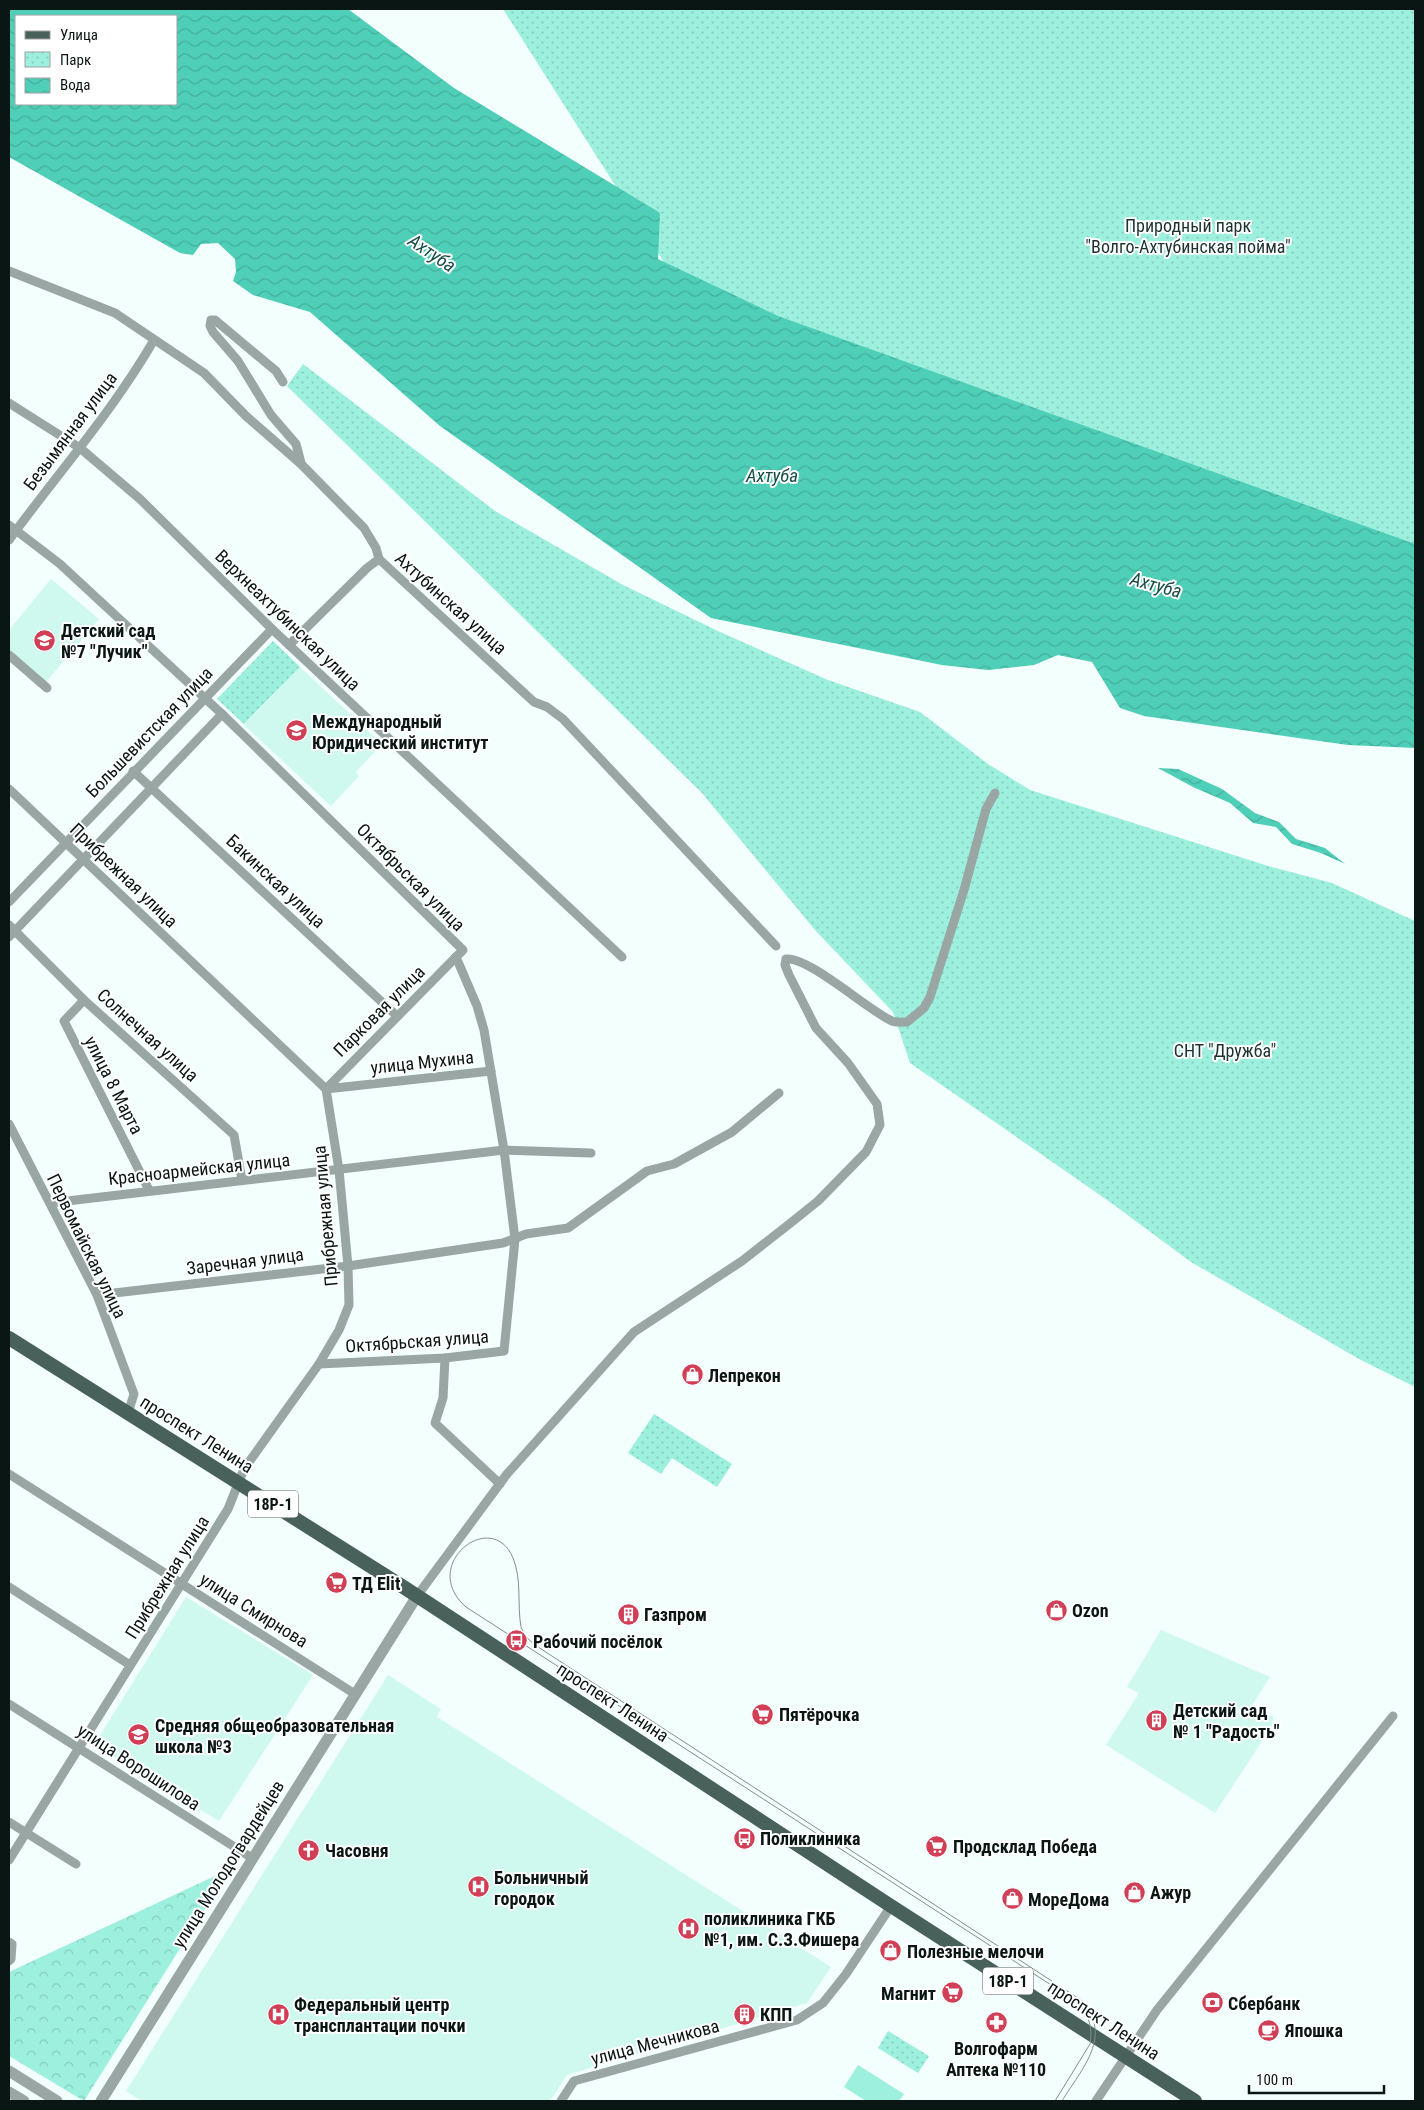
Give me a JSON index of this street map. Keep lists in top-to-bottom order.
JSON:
{
  "streets": {
    "main road": ["проспект Ленина", "18Р-1"],
    "street": [
      "Безымянная улица",
      "Ахтубинская улица",
      "Верхнеахтубинская улица",
      "Большевистская улица",
      "Прибрежная улица",
      "Октябрьская улица",
      "Бакинская улица",
      "Парковая улица",
      "Солнечная улица",
      "улица Мухина",
      "улица 8 Марта",
      "Красноармейская улица",
      "Первомайская улица",
      "Заречная улица",
      "улица Смирнова",
      "улица Ворошилова",
      "улица Молодогвардейцев",
      "улица Мечникова"
    ]
  },
  "crossings": [
    ["Безымянная улица", "Ахтубинская улица"],
    ["Безымянная улица", "Верхнеахтубинская улица"],
    ["Безымянная улица", "Октябрьская улица"],
    ["Верхнеахтубинская улица", "Большевистская улица"],
    ["Большевистская улица", "Прибрежная улица"],
    ["Большевистская улица", "Октябрьская улица"],
    ["Большевистская улица", "Бакинская улица"],
    ["Прибрежная улица", "Октябрьская улица"],
    ["Прибрежная улица", "Парковая улица"],
    ["Прибрежная улица", "улица Мухина"],
    ["Прибрежная улица", "Красноармейская улица"],
    ["Прибрежная улица", "Заречная улица"],
    ["Прибрежная улица", "проспект Ленина"],
    ["Прибрежная улица", "улица Смирнова"],
    ["Прибрежная улица", "улица Ворошилова"],
    ["Октябрьская улица", "Парковая улица"],
    ["Октябрьская улица", "улица Мухина"],
    ["Октябрьская улица", "Красноармейская улица"],
    ["Октябрьская улица", "Заречная улица"],
    ["Бакинская улица", "Парковая улица"],
    ["Парковая улица", "улица Мухина"],
    ["Солнечная улица", "улица 8 Марта"],
    ["Солнечная улица", "Красноармейская улица"],
    ["улица 8 Марта", "Красноармейская улица"],
    ["Красноармейская улица", "Первомайская улица"],
    ["Первомайская улица", "Заречная улица"],
    ["Первомайская улица", "проспект Ленина"],
    ["проспект Ленина", "улица Молодогвардейцев"],
    ["проспект Ленина", "улица Мечникова"],
    ["улица Смирнова", "улица Молодогвардейцев"],
    ["улица Ворошилова", "улица Молодогвардейцев"]
  ],
  "water": ["Ахтуба"],
  "parks": ["Природный парк \"Волго-Ахтубинская пойма\"", "СНТ \"Дружба\""],
  "places": {
    "school or university": ["Детский сад №7 \"Лучик\"", "Международный Юридический институт", "Средняя общеобразовательная школа №3"],
    "shop": [
      "Лепрекон",
      "Ozon",
      "Ажур",
      "МореДома",
      "Полезные мелочи"
    ],
    "supermarket": [
      "ТД Elit",
      "Пятёрочка",
      "Продсклад Победа",
      "Магнит"
    ],
    "building": ["Газпром", "Детский сад № 1 \"Радость\"", "КПП"],
    "bus stop": ["Рабочий посёлок", "Поликлиника"],
    "church": ["Часовня"],
    "hospital": ["Больничный городок", "поликлиника ГКБ №1, им. С.З.Фишера", "Федеральный центр трансплантации почки"],
    "bank": ["Сбербанк"],
    "pharmacy": ["Волгофарм Аптека №110"],
    "cafe": ["Япошка"]
  },
  "legend": ["Улица", "Парк", "Вода"],
  "scale_bar": "100 m"
}
